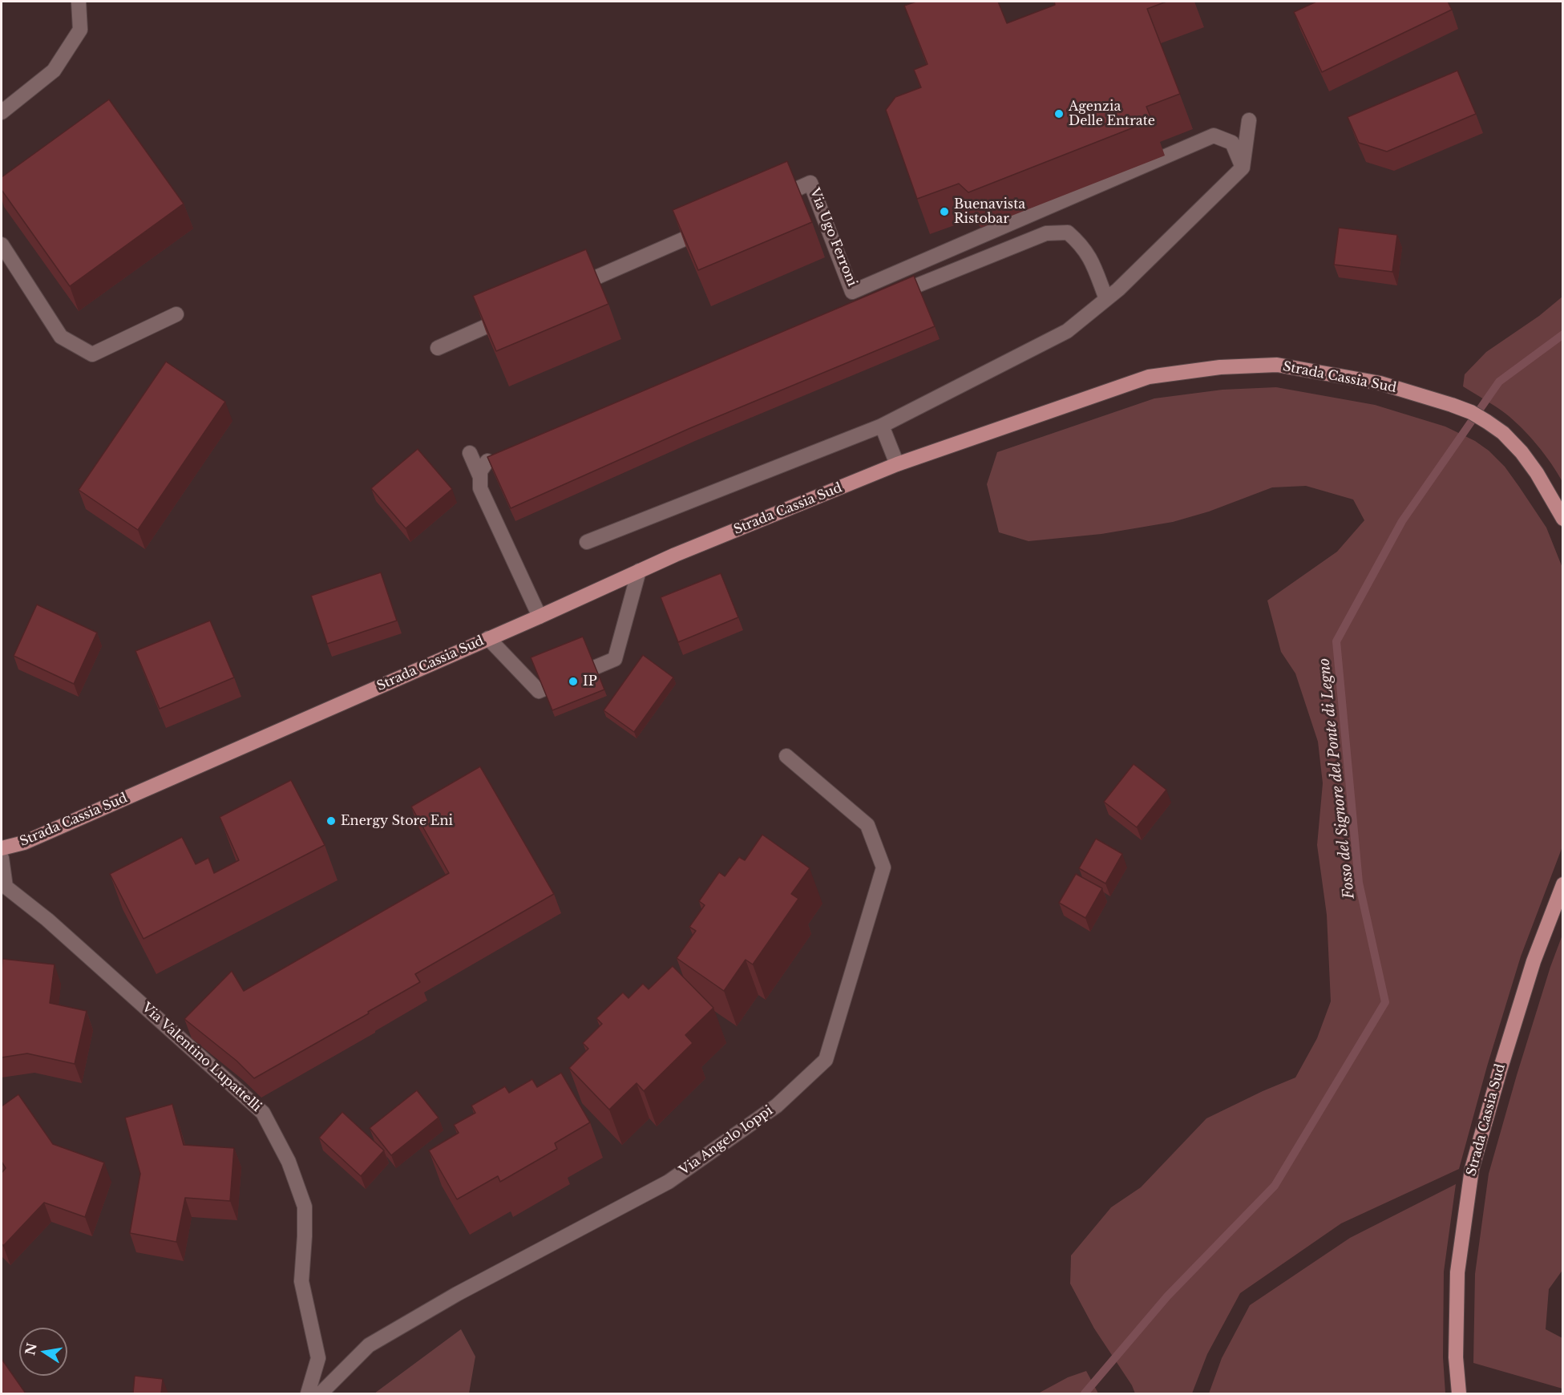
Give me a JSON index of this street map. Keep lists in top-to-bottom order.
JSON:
{
  "streets": {
    "main road": ["Strada Cassia Sud"],
    "street": ["Via Ugo Ferroni", "Via Valentino Lupattelli", "Via Angelo Ioppi"]
  },
  "water": ["Fosso del Signore del Ponte di Legno"],
  "places": [
    "Agenzia Delle Entrate",
    "Buenavista Ristobar",
    "IP",
    "Energy Store Eni"
  ],
  "north": "left"
}
